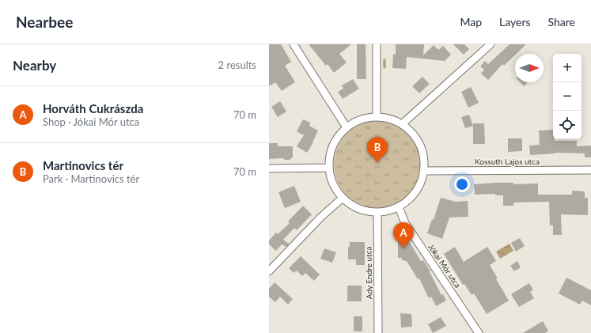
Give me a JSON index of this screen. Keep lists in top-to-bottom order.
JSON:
{
  "streets": {
    "street": ["Kossuth Lajos utca", "Jókai Mór utca", "Ady Endre utca"]
  },
  "crossings": [
    ["Kossuth Lajos utca", "Jókai Mór utca"],
    ["Kossuth Lajos utca", "Ady Endre utca"],
    ["Jókai Mór utca", "Ady Endre utca"]
  ],
  "north": "right",
  "page": {
    "header": "Nearbee",
    "nav": ["Map", "Layers", "Share"],
    "heading": ["Nearby", "2 results"],
    "map_buttons": ["+", "−"],
    "list": [
      {
        "mark": "A",
        "name": "Horváth Cukrászda",
        "note": "Shop · Jókai Mór utca",
        "value": "70 m"
      },
      {
        "mark": "B",
        "name": "Martinovics tér",
        "note": "Park · Martinovics tér",
        "value": "70 m"
      }
    ],
    "pins": ["B", "A"]
  }
}
